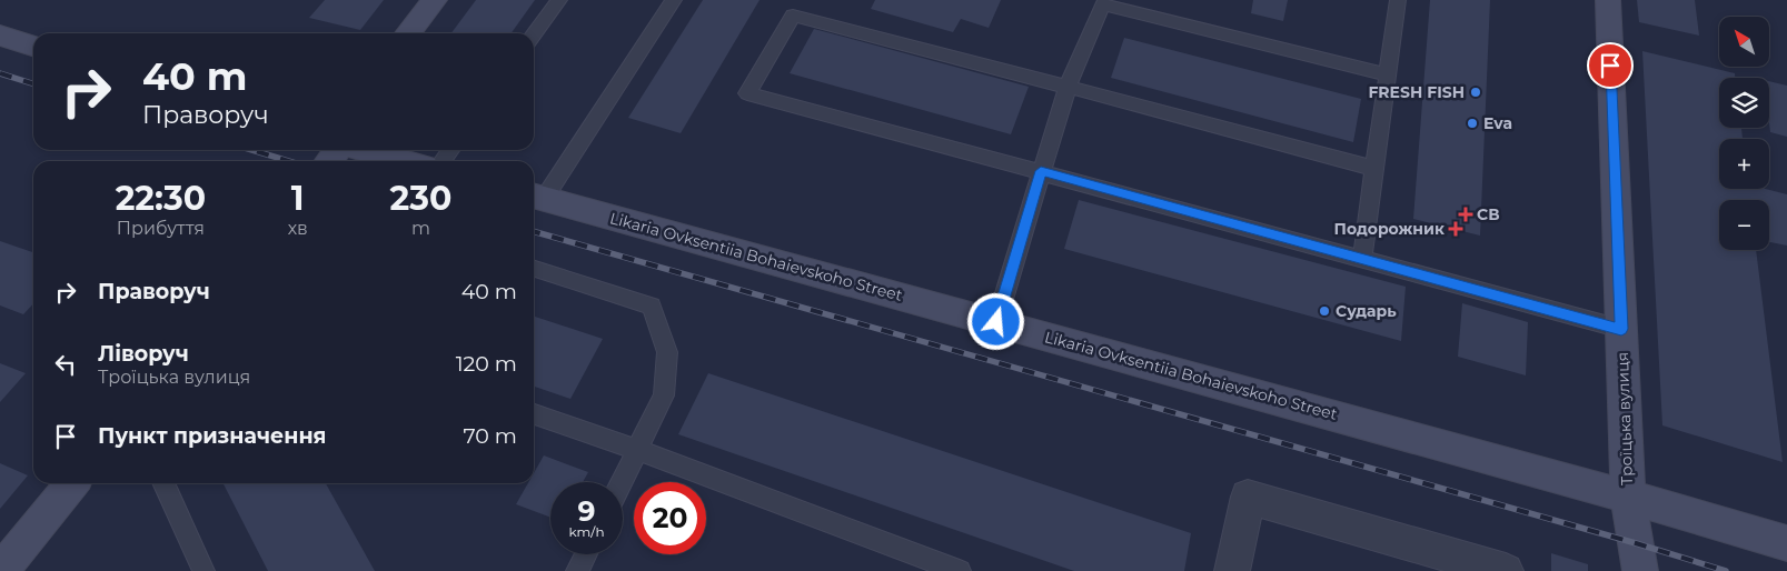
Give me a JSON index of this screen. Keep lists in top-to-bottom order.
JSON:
{
  "streets": {
    "street": ["Likaria Ovksentiia Bohaievskoho Street", "Троїцька вулиця"]
  },
  "crossings": [
    ["Likaria Ovksentiia Bohaievskoho Street", "Троїцька вулиця"]
  ],
  "places": {
    "other": ["FRESH FISH", "Eva", "Сударь"],
    "health": ["СВ", "Подорожник"]
  },
  "north": "top left",
  "page": {
    "map_buttons": ["+", "−"],
    "turn": ["40 m", "Праворуч"],
    "eta": [
      "22:30",
      "Прибуття",
      "1",
      "хв",
      "230",
      "m"
    ],
    "list": [
      {
        "name": "Праворуч",
        "value": "40 m"
      },
      {
        "name": "Ліворуч",
        "note": "Троїцька вулиця",
        "value": "120 m"
      },
      {
        "name": "Пункт призначення",
        "value": "70 m"
      }
    ],
    "speed": "9 km/h",
    "limit": "20"
  }
}
